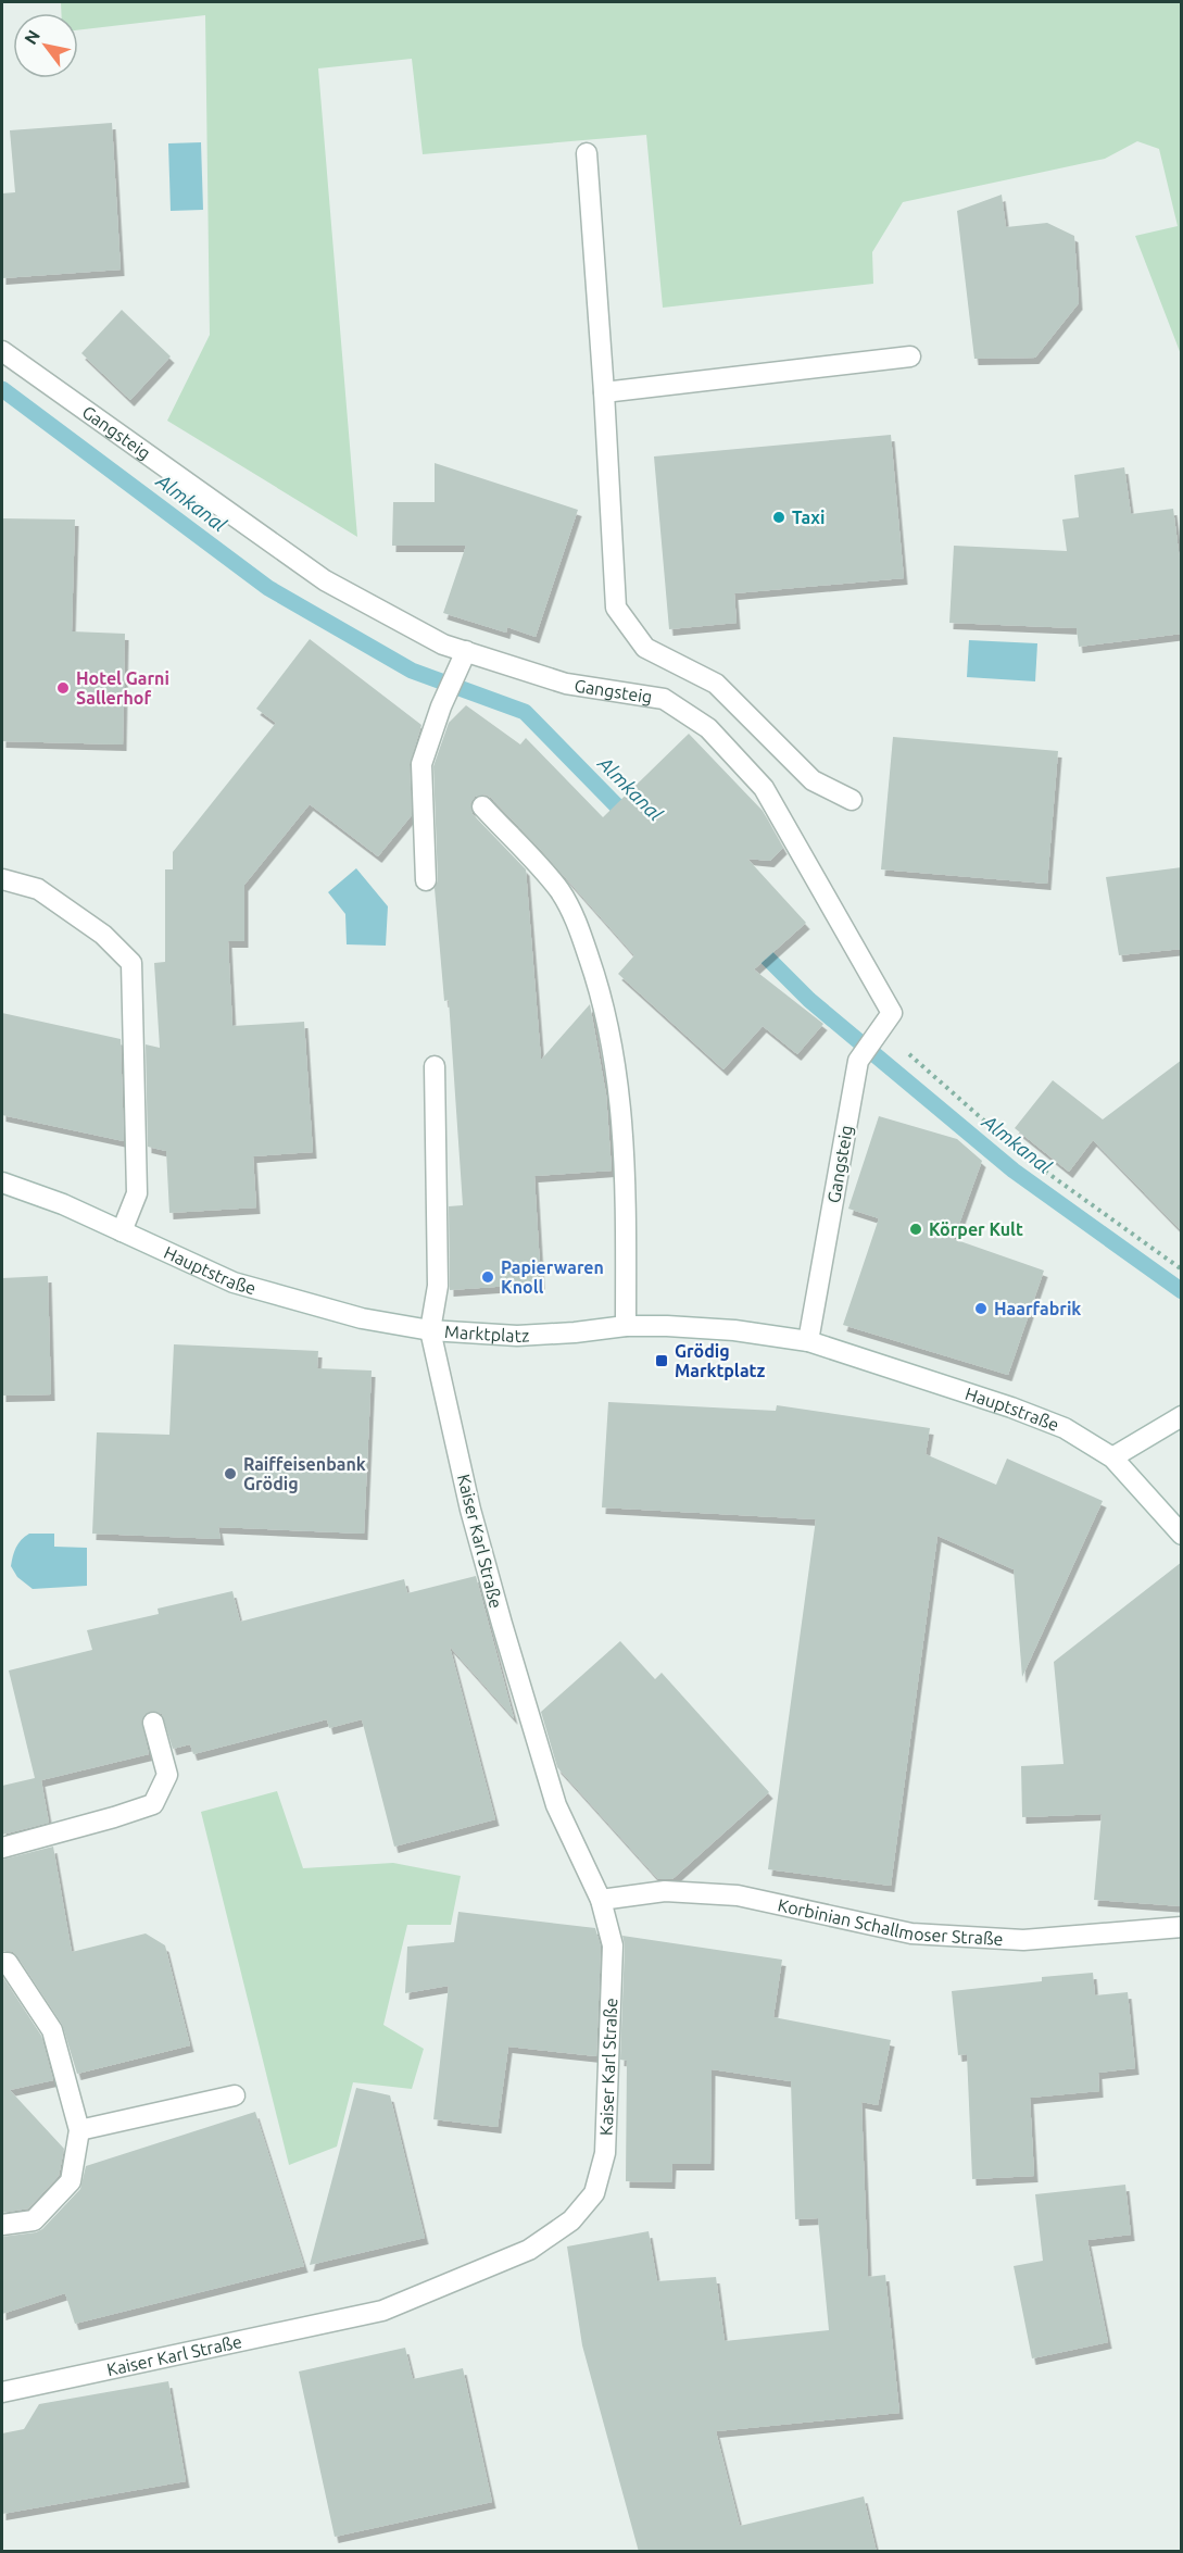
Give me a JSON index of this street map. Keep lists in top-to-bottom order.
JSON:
{
  "streets": {
    "street": [
      "Gangsteig",
      "Hauptstraße",
      "Marktplatz",
      "Kaiser Karl Straße",
      "Korbinian Schallmoser Straße"
    ]
  },
  "crossings": [
    ["Gangsteig", "Hauptstraße"],
    ["Gangsteig", "Marktplatz"],
    ["Hauptstraße", "Marktplatz"],
    ["Hauptstraße", "Kaiser Karl Straße"],
    ["Marktplatz", "Kaiser Karl Straße"],
    ["Kaiser Karl Straße", "Korbinian Schallmoser Straße"]
  ],
  "water": ["Almkanal"],
  "places": {
    "other": [
      "Taxi",
      "Hotel Garni Sallerhof",
      "Körper Kult",
      "Papierwaren Knoll",
      "Haarfabrik",
      "Raiffeisenbank Grödig"
    ],
    "transit": ["Grödig Marktplatz"]
  },
  "north": "top left"
}
